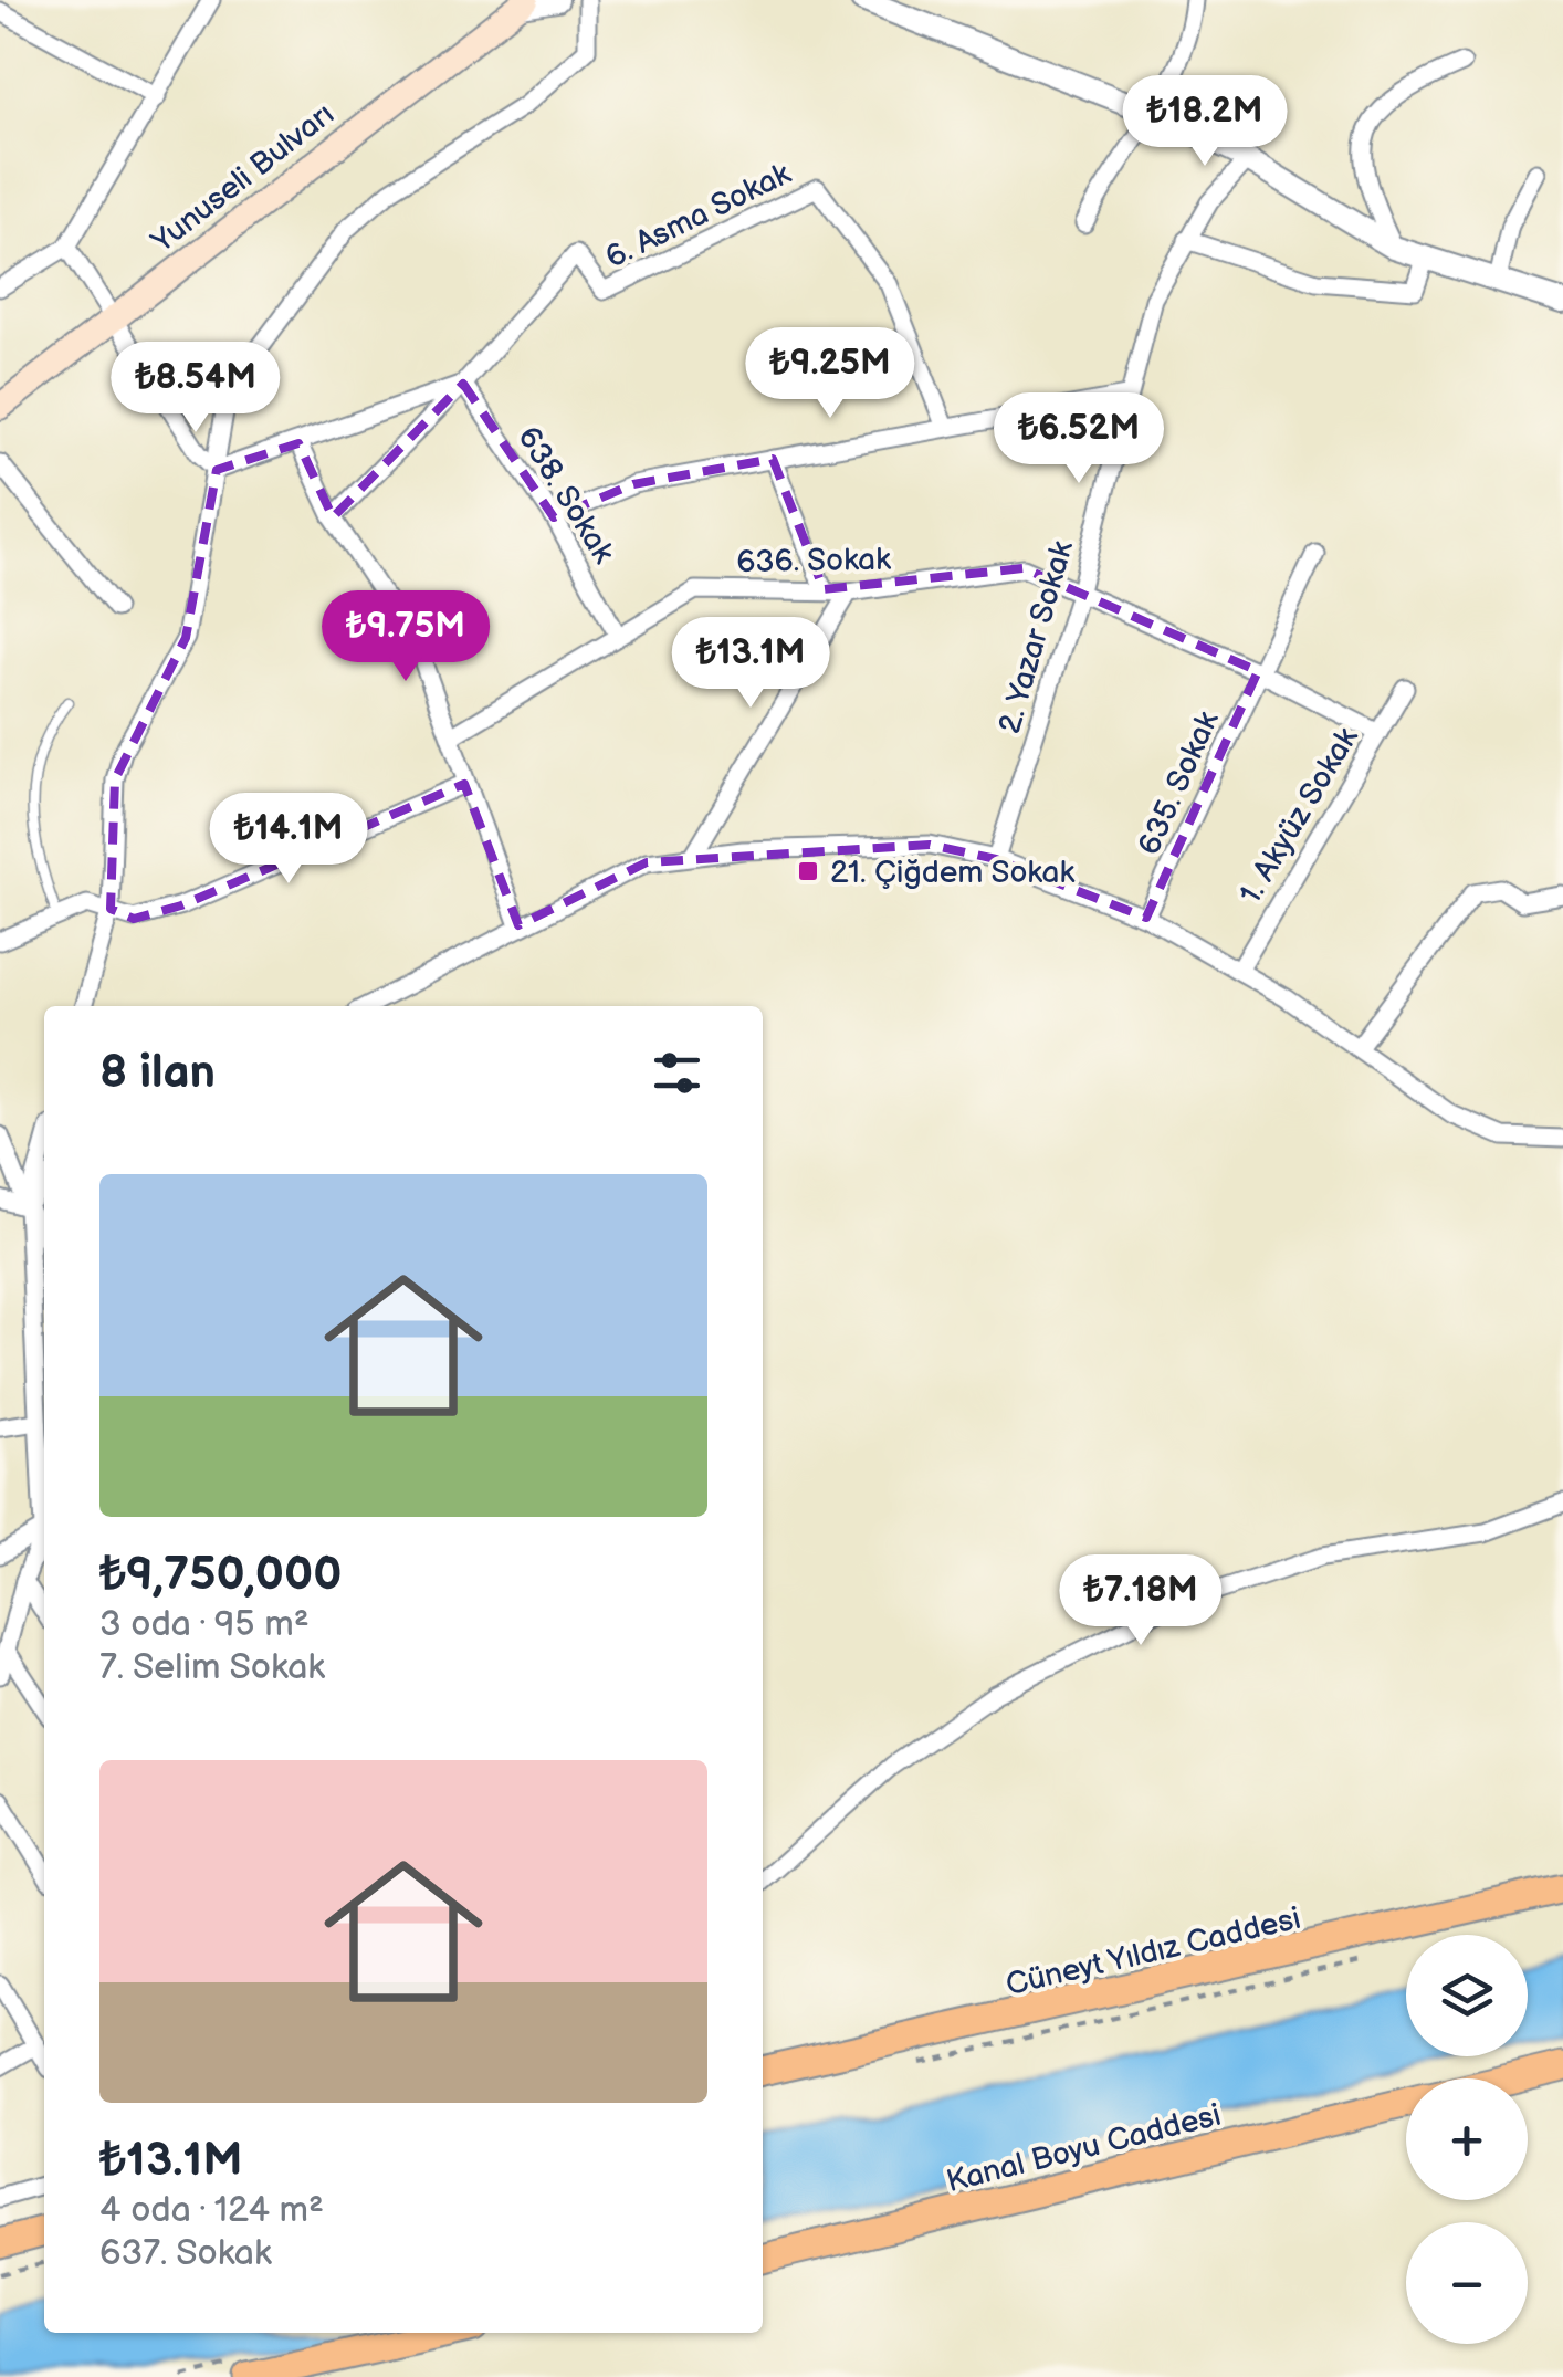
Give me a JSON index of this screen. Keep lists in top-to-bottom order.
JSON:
{
  "streets": {
    "main road": ["Yunuseli Bulvarı", "Cüneyt Yıldız Caddesi", "Kanal Boyu Caddesi"],
    "street": [
      "6. Asma Sokak",
      "638. Sokak",
      "636. Sokak",
      "2. Yazar Sokak",
      "635. Sokak",
      "1. Akyüz Sokak"
    ]
  },
  "crossings": [
    ["6. Asma Sokak", "638. Sokak"],
    ["638. Sokak", "636. Sokak"],
    ["636. Sokak", "2. Yazar Sokak"],
    ["636. Sokak", "635. Sokak"]
  ],
  "places": {
    "transit": ["21. Çiğdem Sokak"]
  },
  "page": {
    "price": [
      "₺18.2M",
      "₺9.25M",
      "₺8.54M",
      "₺6.52M",
      "₺9.75M",
      "₺13.1M",
      "₺14.1M",
      "₺7.18M"
    ],
    "heading": "8 ilan",
    "list": [
      {
        "name": "₺9,750,000",
        "note": "3 oda · 95 m² · 7. Selim Sokak"
      },
      {
        "name": "₺13.1M",
        "note": "4 oda · 124 m² · 637. Sokak"
      }
    ],
    "map_buttons": ["+", "−"]
  }
}
